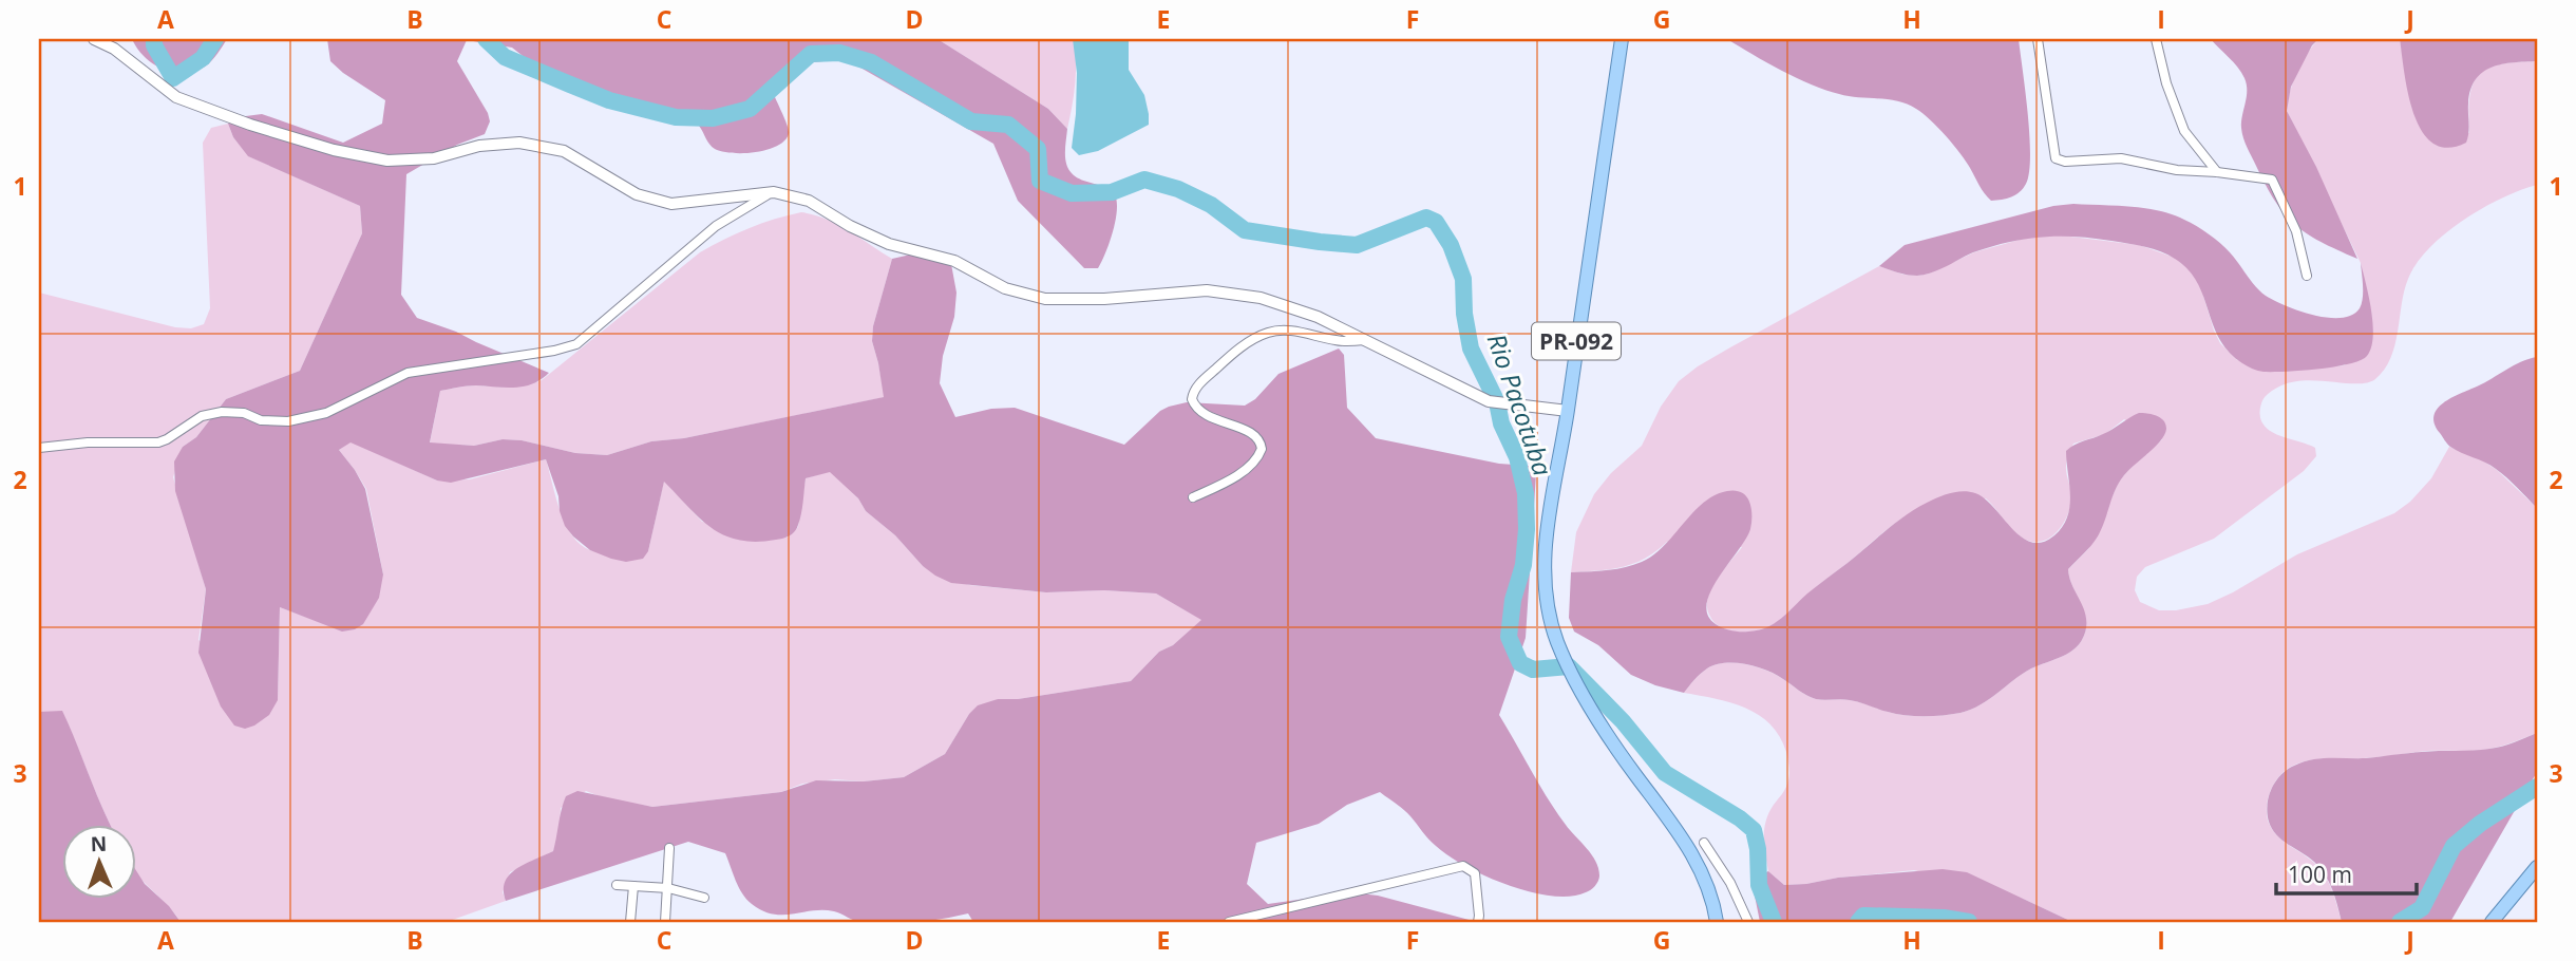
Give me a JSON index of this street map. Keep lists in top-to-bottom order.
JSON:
{
  "streets": {
    "main road": ["PR-092"]
  },
  "water": ["Rio Pacotuba"],
  "scale_bar": "100 m",
  "north": "top",
  "grid": {
    "columns": [
      "A",
      "B",
      "C",
      "D",
      "E",
      "F",
      "G",
      "H",
      "I",
      "J"
    ],
    "rows": ["1", "2", "3"]
  }
}
